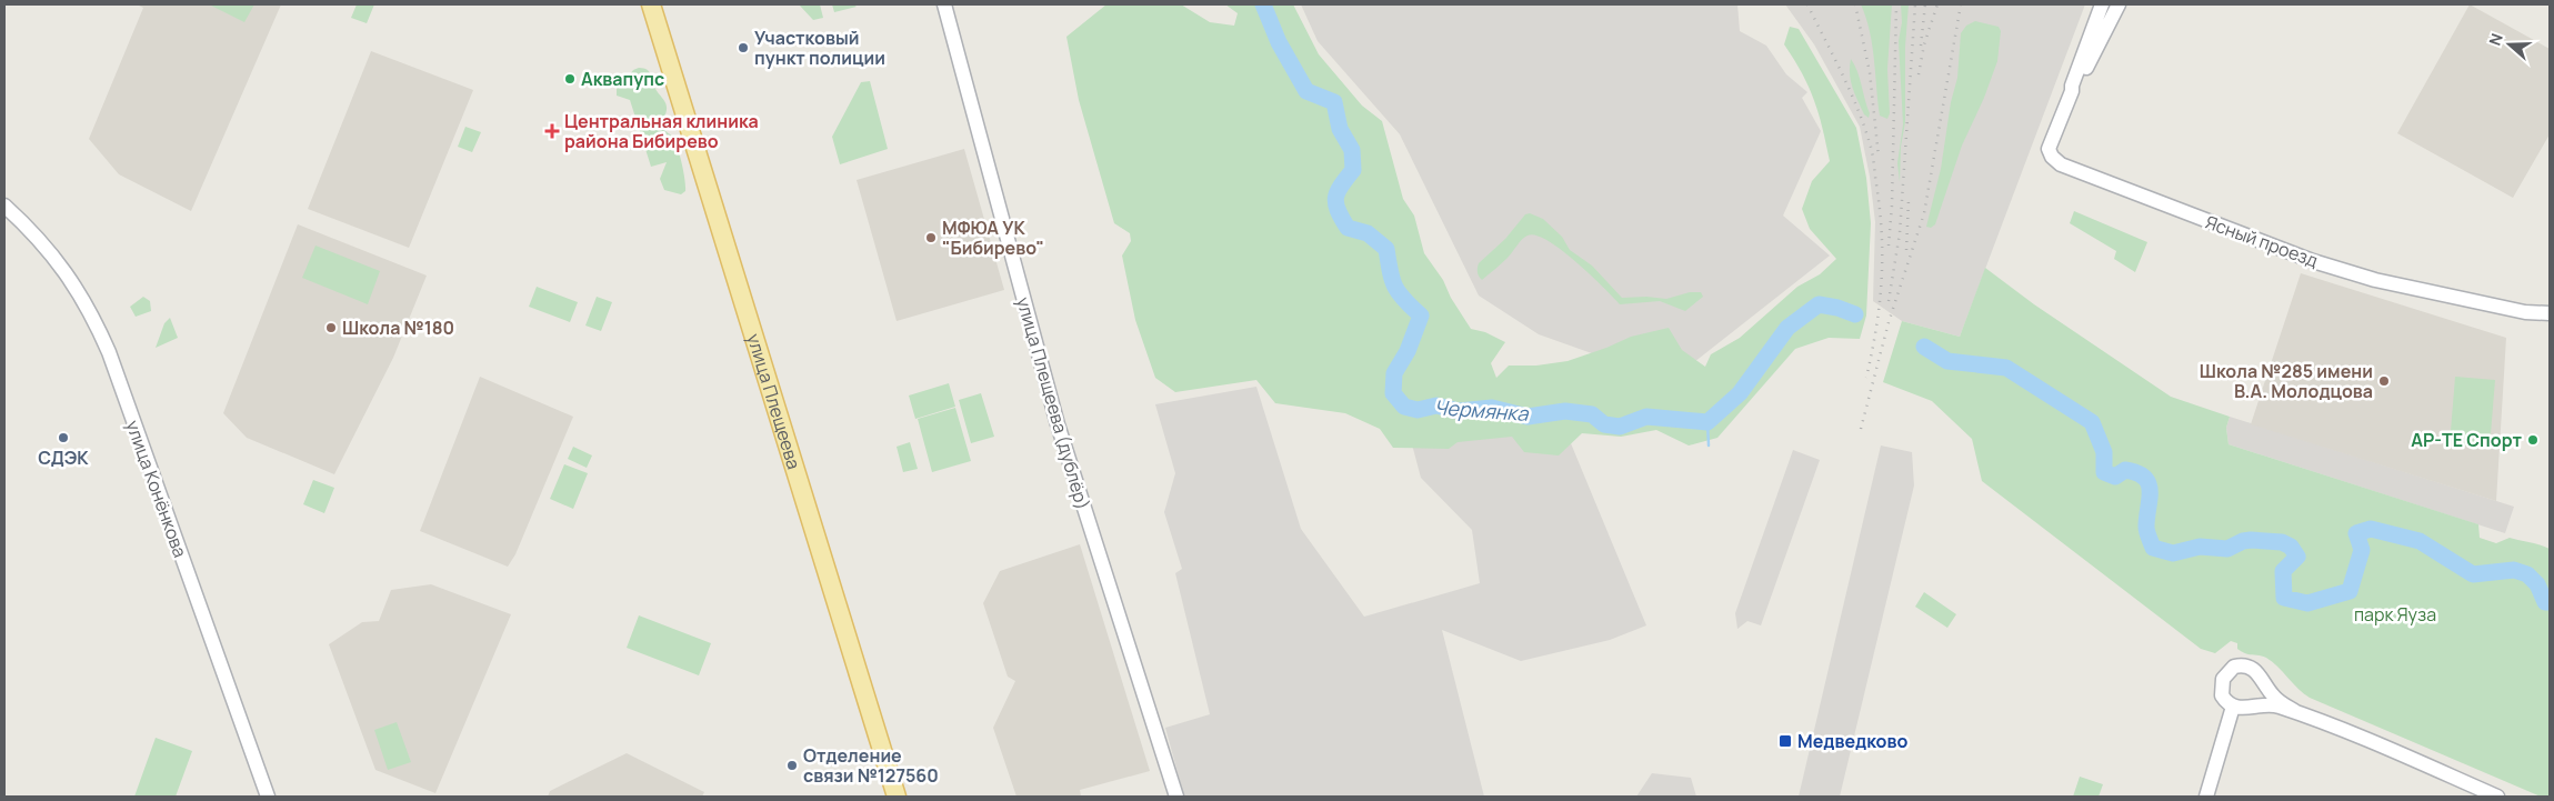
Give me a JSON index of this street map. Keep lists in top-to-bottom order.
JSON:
{
  "streets": {
    "main road": ["улица Плещеева"],
    "street": ["Ясный проезд", "улица Плещеева (дублёр)", "улица Конёнкова"]
  },
  "water": ["Чермянка"],
  "parks": ["парк Яуза"],
  "places": {
    "other": [
      "Участковый пункт полиции",
      "Аквапупс",
      "МФЮА УК \"Бибирево\"",
      "Школа №180",
      "Школа №285 имени В.А. Молодцова",
      "СДЭК",
      "АР-ТЕ Спорт",
      "Отделение связи №127560"
    ],
    "health": ["Центральная клиника района Бибирево"],
    "transit": ["Медведково"]
  },
  "north": "left"
}
